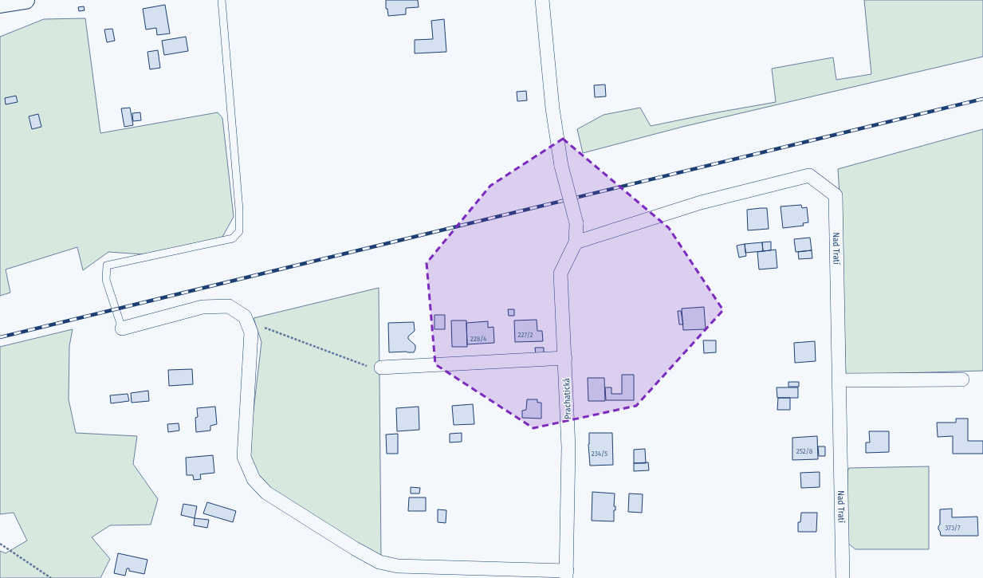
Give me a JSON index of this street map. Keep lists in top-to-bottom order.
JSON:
{
  "streets": {
    "street": ["Nad Tratí", "Prachatická"]
  },
  "crossings": [
    ["Nad Tratí", "Prachatická"]
  ],
  "house_numbers": [
    "227/2",
    "228/4",
    "252/8",
    "234/5",
    "373/7"
  ]
}
